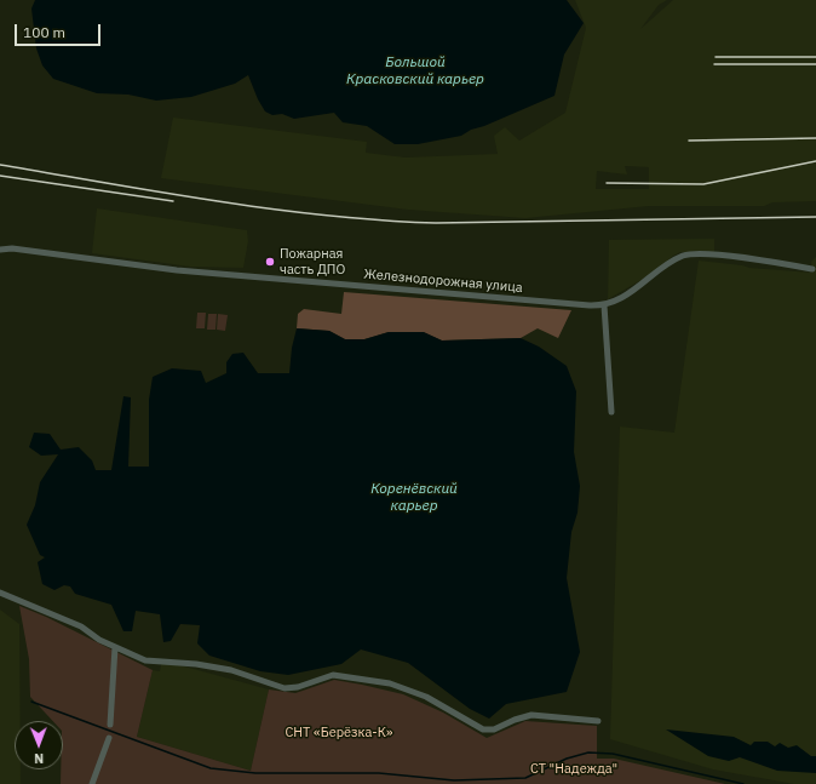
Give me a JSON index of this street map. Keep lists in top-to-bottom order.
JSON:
{
  "streets": {
    "street": ["Железнодорожная улица"]
  },
  "water": ["Большой Красковский карьер", "Коренёвский карьер"],
  "parks": ["СНТ «Берёзка-К»", "СТ \"Надежда\""],
  "places": ["Пожарная часть ДПО"],
  "scale_bar": "100 m",
  "north": "bottom"
}
